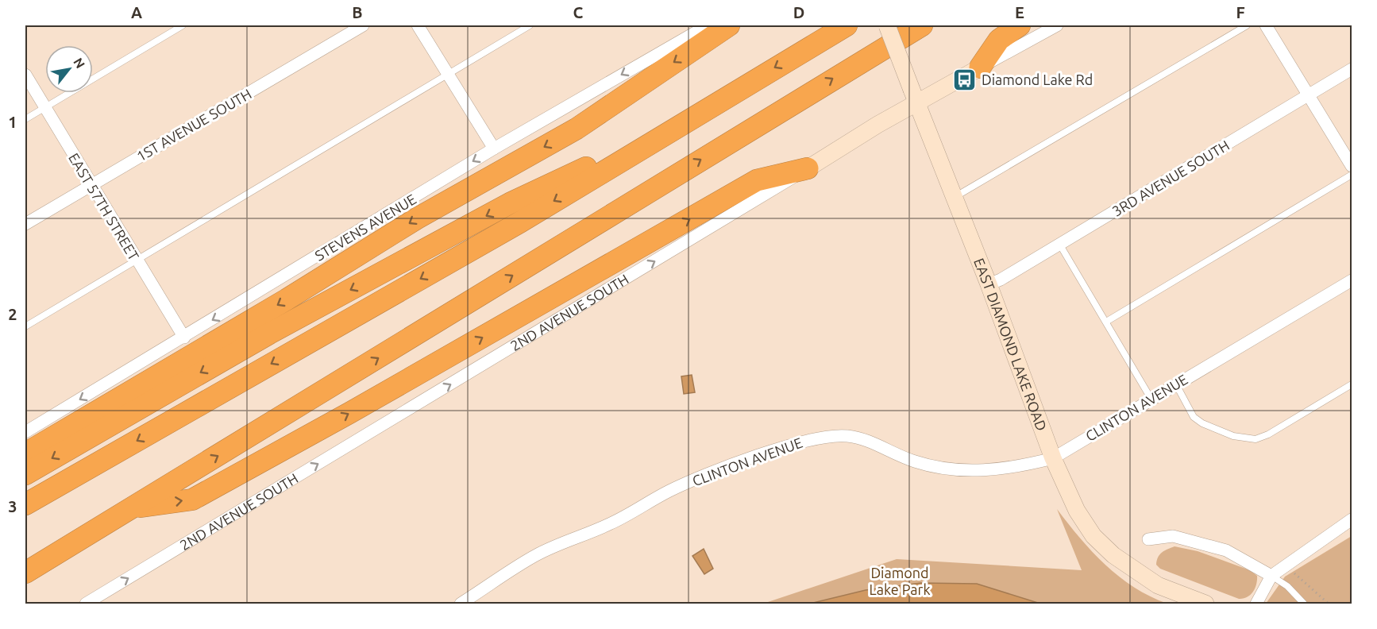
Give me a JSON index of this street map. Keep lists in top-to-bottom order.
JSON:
{
  "streets": {
    "street": [
      "1ST AVENUE SOUTH",
      "3RD AVENUE SOUTH",
      "EAST 57TH STREET",
      "STEVENS AVENUE",
      "2ND AVENUE SOUTH",
      "EAST DIAMOND LAKE ROAD",
      "CLINTON AVENUE"
    ]
  },
  "crossings": [
    ["1ST AVENUE SOUTH", "EAST 57TH STREET"],
    ["3RD AVENUE SOUTH", "EAST DIAMOND LAKE ROAD"],
    ["EAST 57TH STREET", "STEVENS AVENUE"],
    ["2ND AVENUE SOUTH", "EAST DIAMOND LAKE ROAD"],
    ["EAST DIAMOND LAKE ROAD", "CLINTON AVENUE"]
  ],
  "one_way": ["STEVENS AVENUE", "2ND AVENUE SOUTH"],
  "parks": ["Diamond Lake Park"],
  "places": {
    "bus stop": ["Diamond Lake Rd"]
  },
  "north": "top right",
  "grid": {
    "columns": [
      "A",
      "B",
      "C",
      "D",
      "E",
      "F"
    ],
    "rows": ["1", "2", "3"]
  }
}
